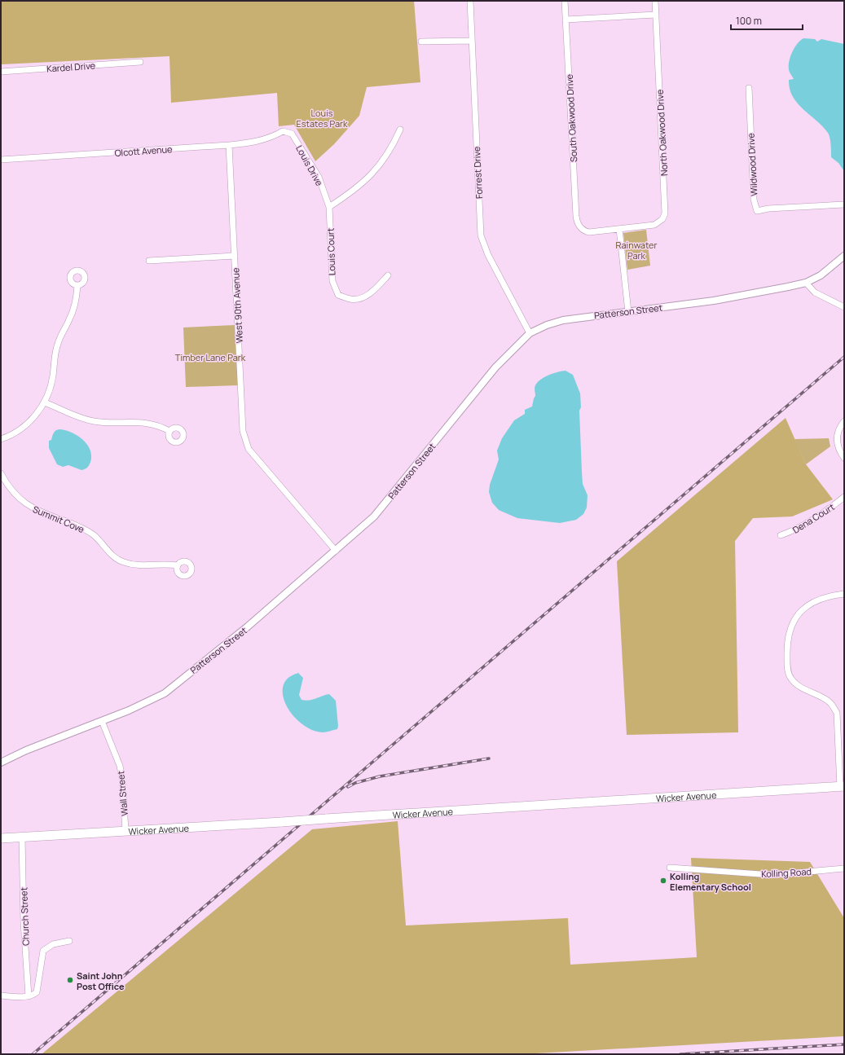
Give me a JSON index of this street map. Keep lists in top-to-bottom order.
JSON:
{
  "streets": {
    "highway": ["Wicker Avenue"],
    "street": [
      "Kardel Drive",
      "South Oakwood Drive",
      "North Oakwood Drive",
      "Olcott Avenue",
      "Wildwood Drive",
      "Louis Drive",
      "Forrest Drive",
      "Louis Court",
      "West 90th Avenue",
      "Patterson Street",
      "Dena Court",
      "Summit Cove",
      "Wall Street",
      "Kolling Road",
      "Church Street"
    ]
  },
  "crossings": [
    ["South Oakwood Drive", "North Oakwood Drive"],
    ["Olcott Avenue", "Louis Drive"],
    ["Olcott Avenue", "West 90th Avenue"],
    ["Louis Drive", "Louis Court"],
    ["Forrest Drive", "Patterson Street"],
    ["West 90th Avenue", "Patterson Street"],
    ["Patterson Street", "Wall Street"],
    ["Wall Street", "Wicker Avenue"],
    ["Wicker Avenue", "Church Street"]
  ],
  "parks": ["Louis Estates Park", "Rainwater Park", "Timber Lane Park"],
  "places": ["Kolling Elementary School", "Saint John Post Office"],
  "scale_bar": "100 m"
}
